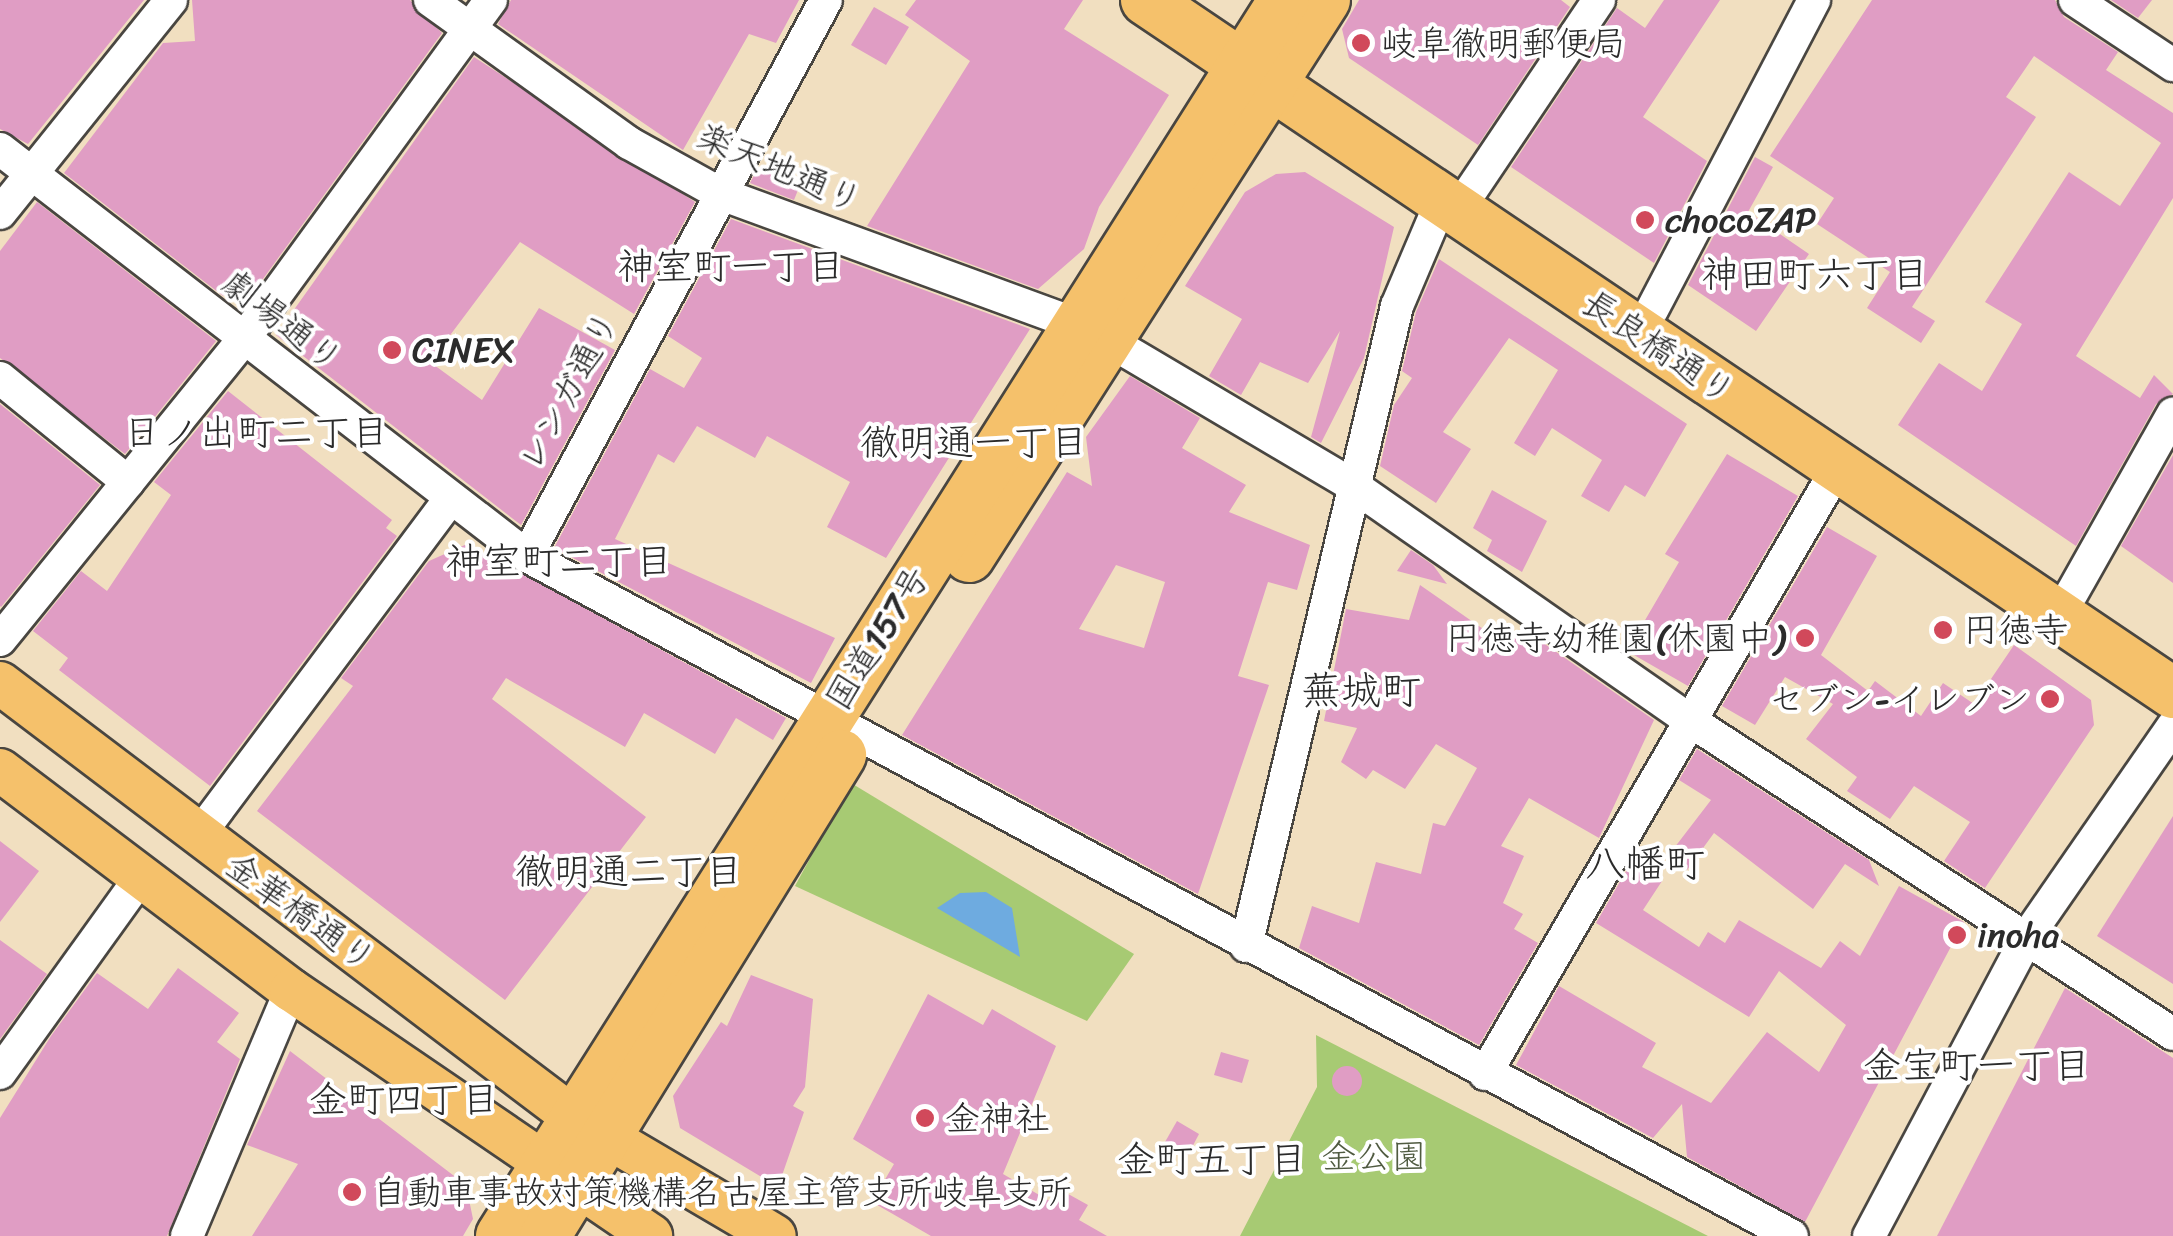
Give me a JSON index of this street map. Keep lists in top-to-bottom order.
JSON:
{
  "streets": {
    "highway": ["長良橋通り", "国道157号"],
    "main road": ["金華橋通り"],
    "street": ["楽天地通り", "劇場通り", "レンガ通り"]
  },
  "crossings": [
    ["楽天地通り", "レンガ通り"],
    ["楽天地通り", "国道157号"],
    ["劇場通り", "レンガ通り"],
    ["劇場通り", "国道157号"],
    ["長良橋通り", "国道157号"],
    ["国道157号", "金華橋通り"]
  ],
  "districts": [
    "神室町一丁目",
    "神田町六丁目",
    "日ノ出町二丁目",
    "徹明通一丁目",
    "神室町二丁目",
    "蕪城町",
    "八幡町",
    "徹明通二丁目",
    "金宝町一丁目",
    "金町四丁目",
    "金町五丁目"
  ],
  "parks": ["金公園"],
  "places": [
    "岐阜徹明郵便局",
    "chocoZAP",
    "CINEX",
    "円徳寺",
    "円徳寺幼稚園(休園中)",
    "セブン-イレブン",
    "inoha",
    "金神社",
    "自動車事故対策機構名古屋主管支所岐阜支所"
  ]
}
